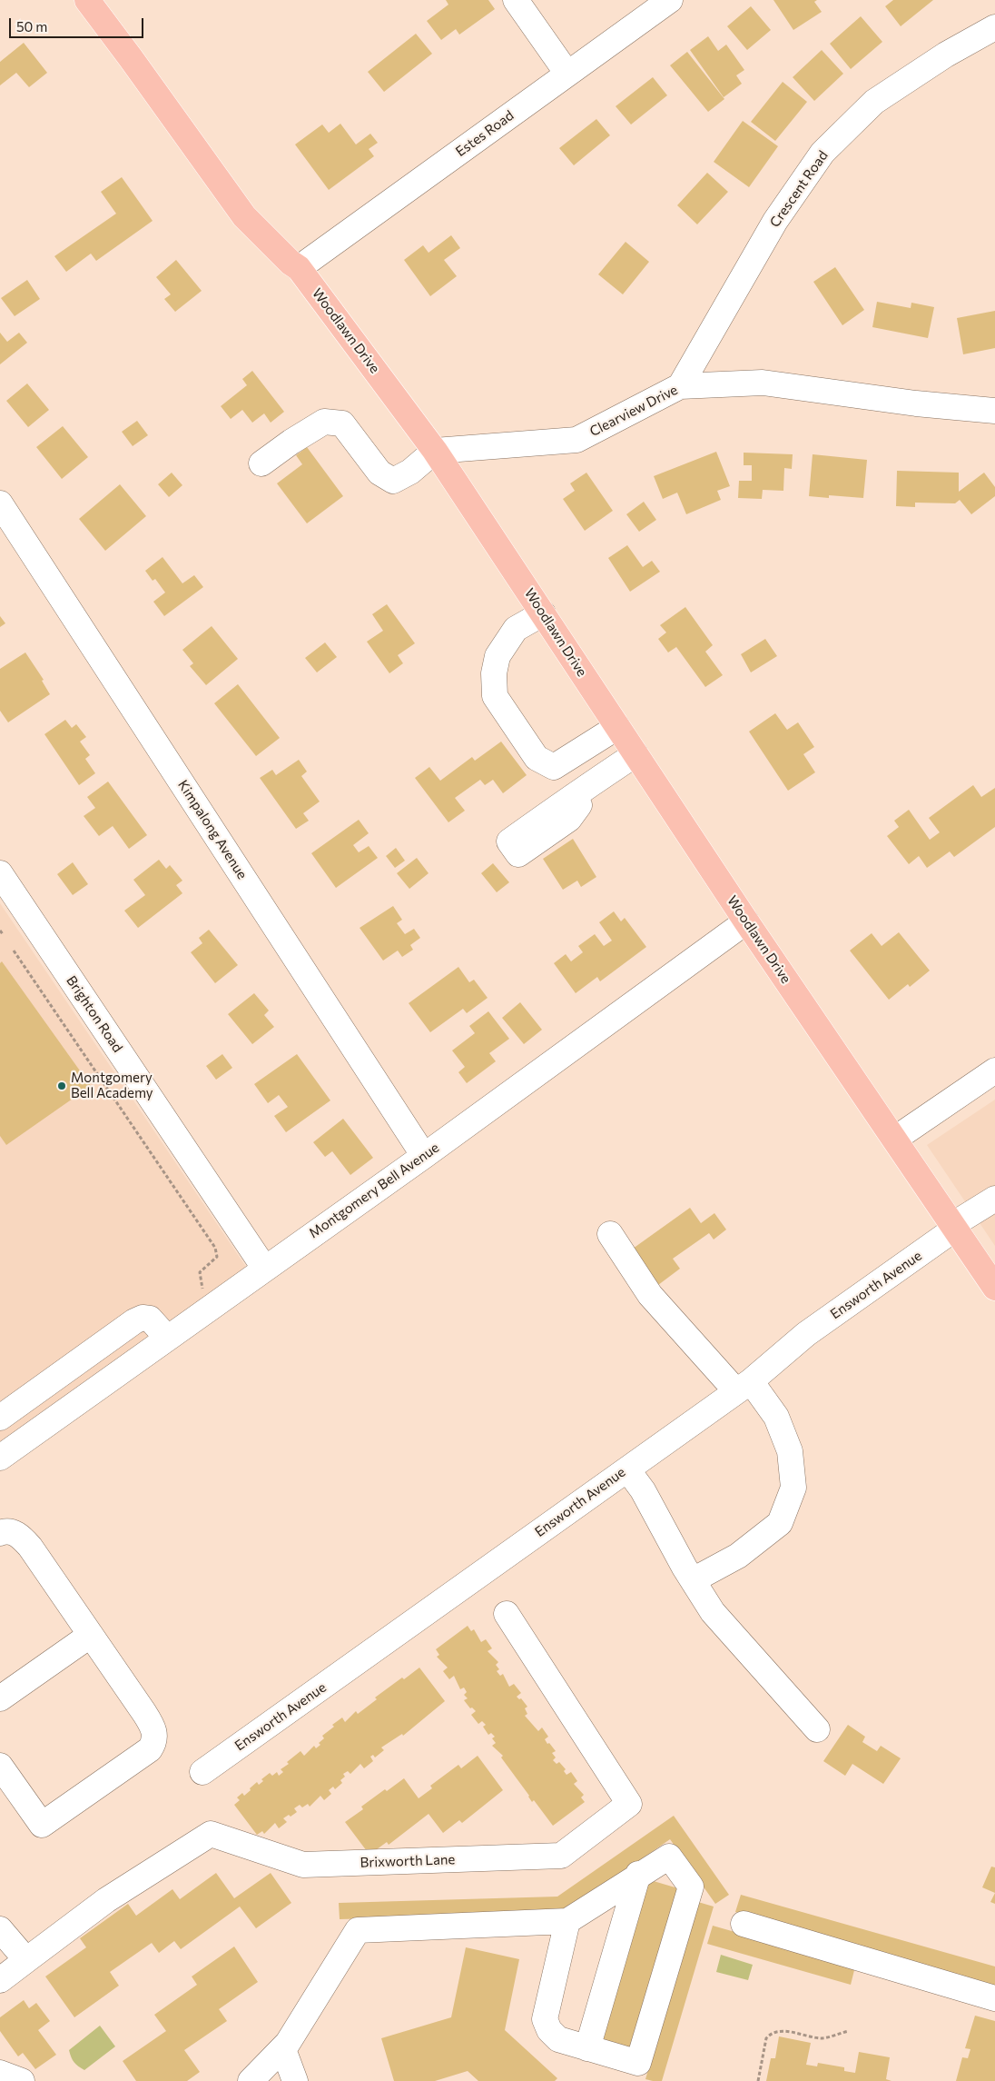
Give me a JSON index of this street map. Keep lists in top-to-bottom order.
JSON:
{
  "streets": {
    "main road": ["Woodlawn Drive"],
    "street": [
      "Estes Road",
      "Crescent Road",
      "Clearview Drive",
      "Kimpalong Avenue",
      "Brighton Road",
      "Montgomery Bell Avenue",
      "Ensworth Avenue",
      "Brixworth Lane"
    ]
  },
  "crossings": [
    ["Estes Road", "Woodlawn Drive"],
    ["Crescent Road", "Clearview Drive"],
    ["Woodlawn Drive", "Clearview Drive"],
    ["Woodlawn Drive", "Montgomery Bell Avenue"],
    ["Woodlawn Drive", "Ensworth Avenue"],
    ["Kimpalong Avenue", "Montgomery Bell Avenue"],
    ["Brighton Road", "Montgomery Bell Avenue"]
  ],
  "places": ["Montgomery Bell Academy"],
  "scale_bar": "50 m"
}
